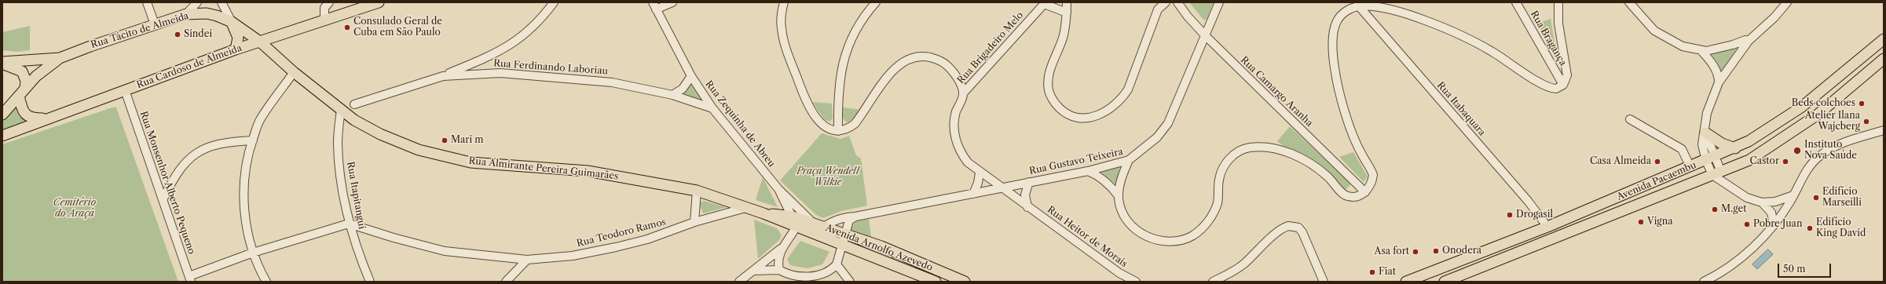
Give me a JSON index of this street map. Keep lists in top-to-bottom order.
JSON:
{
  "streets": {
    "main road": [
      "Rua Tácito de Almeida",
      "Rua Cardoso de Almeida",
      "Rua Almirante Pereira Guimarães",
      "Avenida Pacaembu",
      "Avenida Arnolfo Azevedo"
    ],
    "street": [
      "Rua Bragança",
      "Rua Brigadeiro Melo",
      "Rua Ferdinando Laboriau",
      "Rua Camargo Aranha",
      "Rua Itabaquara",
      "Rua Zequinha de Abreu",
      "Rua Gustavo Teixeira",
      "Rua Monsenhor Alberto Pequeno",
      "Rua Itapitangui",
      "Rua Teodoro Ramos",
      "Rua Heitor de Morais"
    ]
  },
  "crossings": [
    ["Rua Tácito de Almeida", "Rua Cardoso de Almeida"],
    ["Rua Tácito de Almeida", "Rua Almirante Pereira Guimarães"],
    ["Rua Brigadeiro Melo", "Rua Heitor de Morais"],
    ["Rua Cardoso de Almeida", "Rua Almirante Pereira Guimarães"],
    ["Rua Cardoso de Almeida", "Rua Monsenhor Alberto Pequeno"],
    ["Rua Ferdinando Laboriau", "Rua Zequinha de Abreu"],
    ["Rua Camargo Aranha", "Rua Gustavo Teixeira"],
    ["Rua Itabaquara", "Avenida Pacaembu"],
    ["Rua Zequinha de Abreu", "Rua Gustavo Teixeira"],
    ["Rua Zequinha de Abreu", "Rua Almirante Pereira Guimarães"],
    ["Rua Zequinha de Abreu", "Avenida Arnolfo Azevedo"],
    ["Rua Gustavo Teixeira", "Rua Heitor de Morais"],
    ["Rua Gustavo Teixeira", "Avenida Arnolfo Azevedo"],
    ["Rua Almirante Pereira Guimarães", "Rua Itapitangui"],
    ["Rua Almirante Pereira Guimarães", "Rua Teodoro Ramos"],
    ["Rua Almirante Pereira Guimarães", "Avenida Arnolfo Azevedo"],
    ["Rua Itapitangui", "Rua Teodoro Ramos"]
  ],
  "parks": ["Praça Wendell Wilkie", "Cemitério do Araçá"],
  "places": [
    "Consulado Geral de Cuba em São Paulo",
    "Sindei",
    "Beds colchoes",
    "Atelier Ilana Wajcberg",
    "Mari m",
    "Instituto Nova Saúde",
    "Casa Almeida",
    "Castor",
    "Edifício Marseilli",
    "M.get",
    "Drogasil",
    "Vigna",
    "Pobre Juan",
    "Edifício King David",
    "Onodera",
    "Asa fort",
    "Fiat"
  ],
  "scale_bar": "50 m"
}
